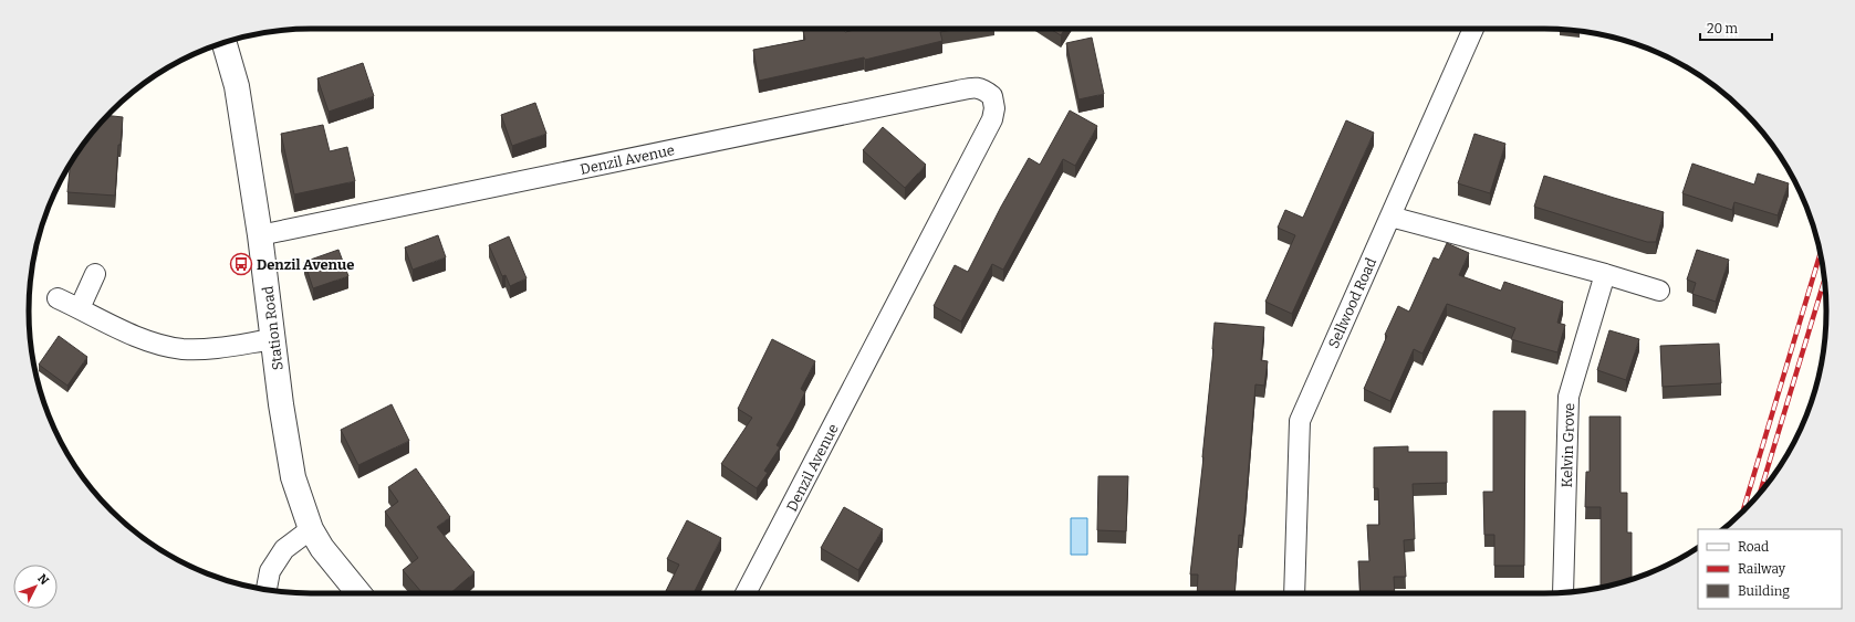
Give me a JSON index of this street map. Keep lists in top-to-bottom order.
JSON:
{
  "streets": {
    "street": [
      "Denzil Avenue",
      "Sellwood Road",
      "Station Road",
      "Kelvin Grove"
    ]
  },
  "crossings": [
    ["Denzil Avenue", "Station Road"]
  ],
  "places": {
    "bus stop": ["Denzil Avenue"]
  },
  "legend": ["Road", "Railway", "Building"],
  "scale_bar": "20 m",
  "north": "top right"
}
